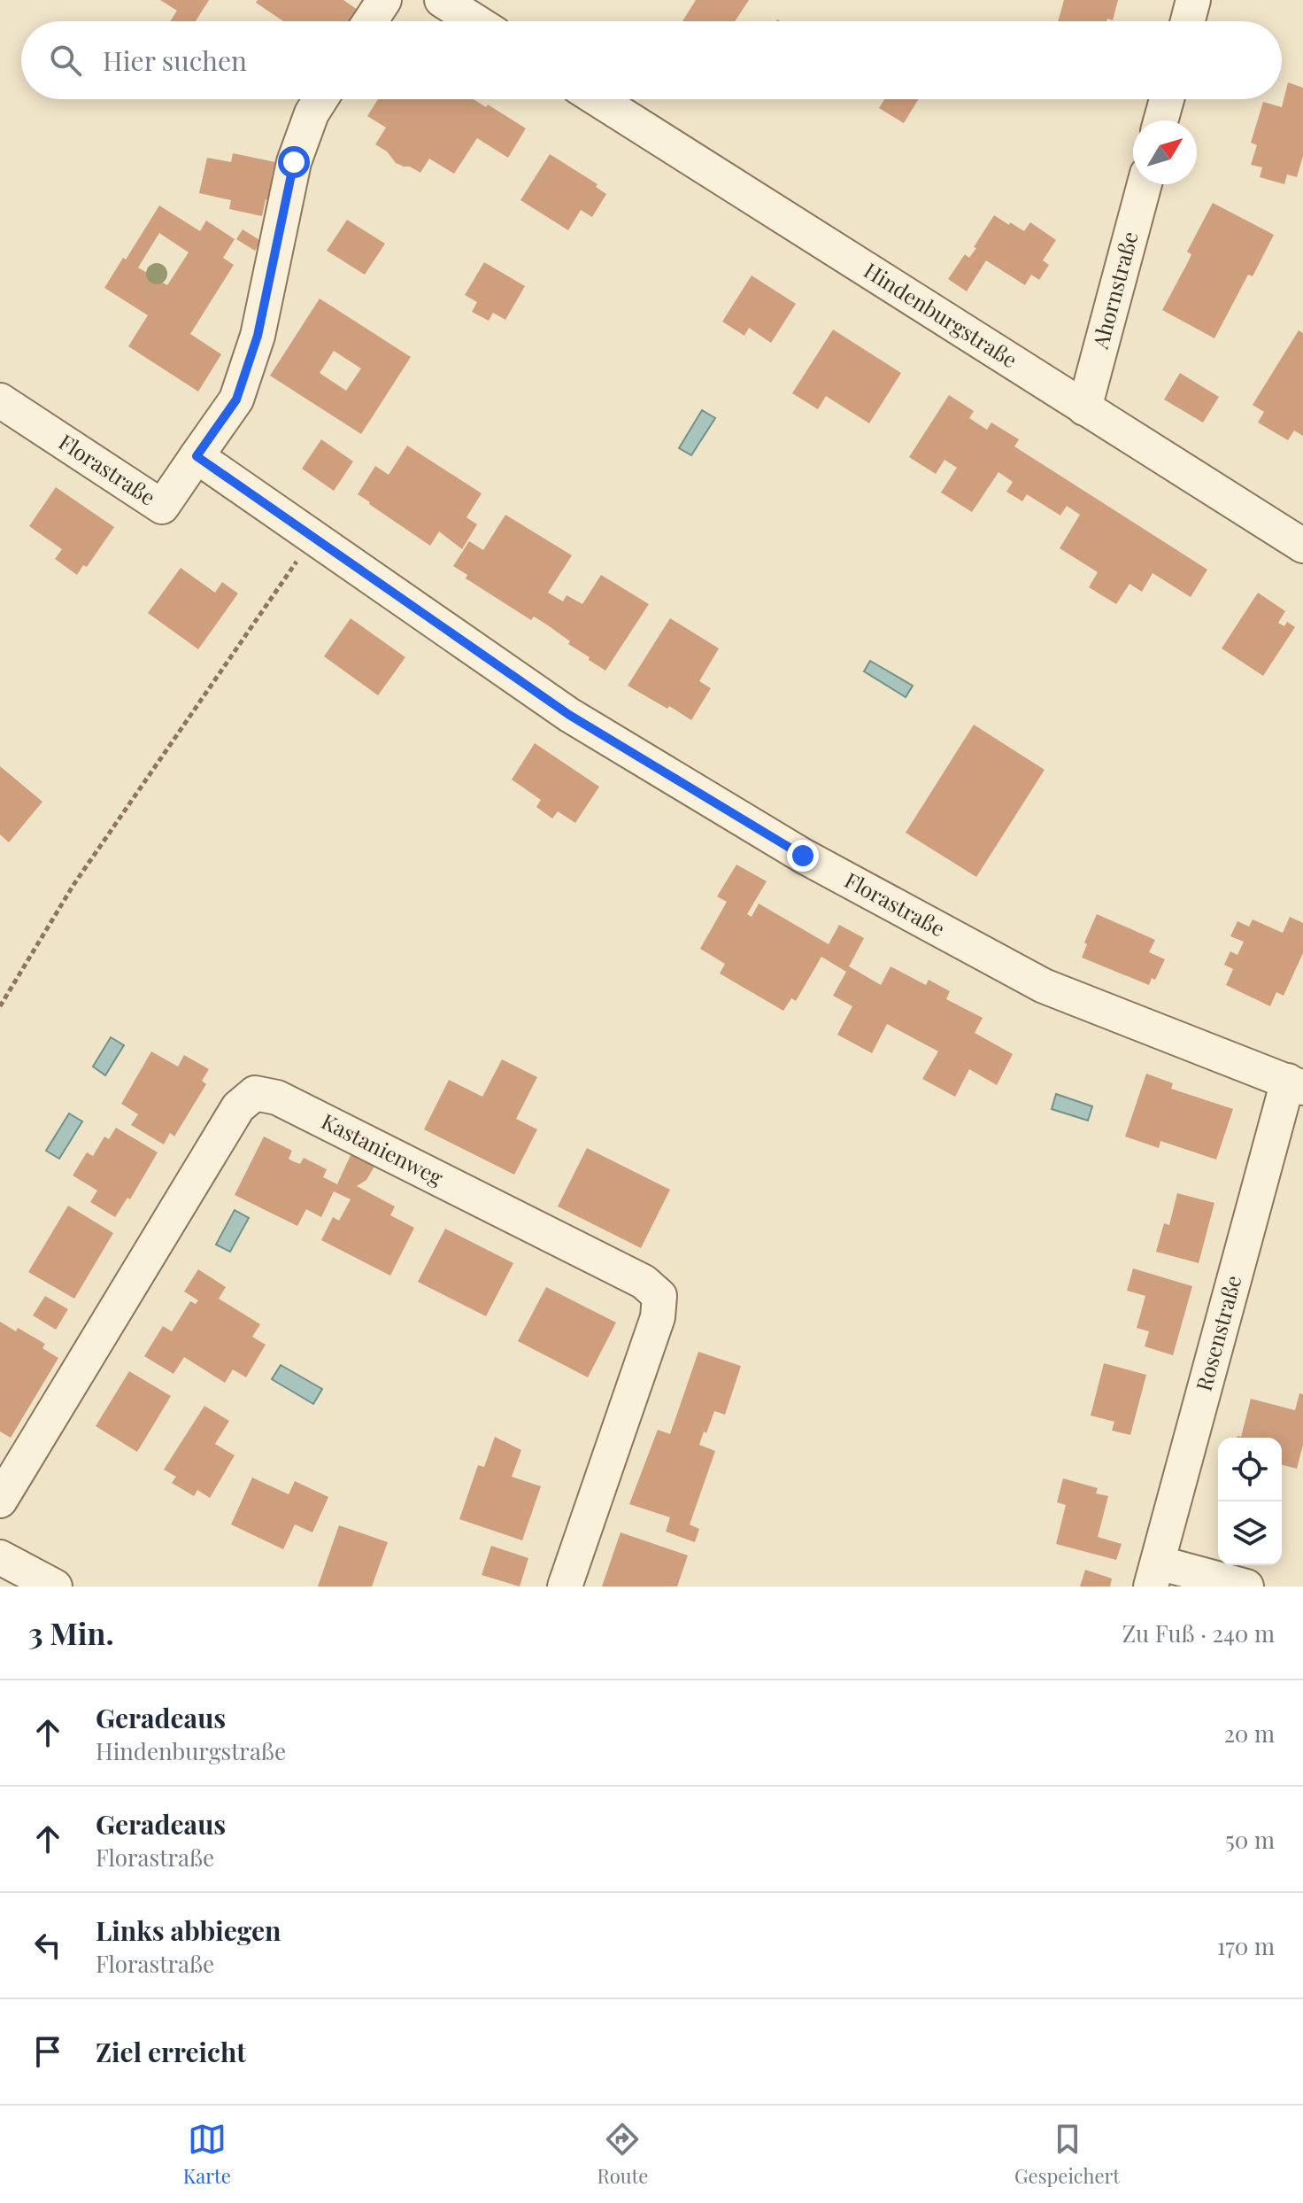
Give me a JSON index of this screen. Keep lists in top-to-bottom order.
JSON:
{
  "streets": {
    "street": [
      "Ahornstraße",
      "Hindenburgstraße",
      "Florastraße",
      "Kastanienweg",
      "Rosenstraße"
    ]
  },
  "crossings": [
    ["Ahornstraße", "Hindenburgstraße"],
    ["Florastraße", "Rosenstraße"]
  ],
  "north": "top right",
  "page": {
    "search": "Hier suchen",
    "heading": ["3 Min.", "Zu Fuß · 240 m"],
    "list": [
      ["Geradeaus", "Hindenburgstraße", "20 m"],
      ["Geradeaus", "Florastraße", "50 m"],
      ["Links abbiegen", "Florastraße", "170 m"],
      "Ziel erreicht"
    ],
    "nav": ["Karte", "Route", "Gespeichert"]
  }
}
